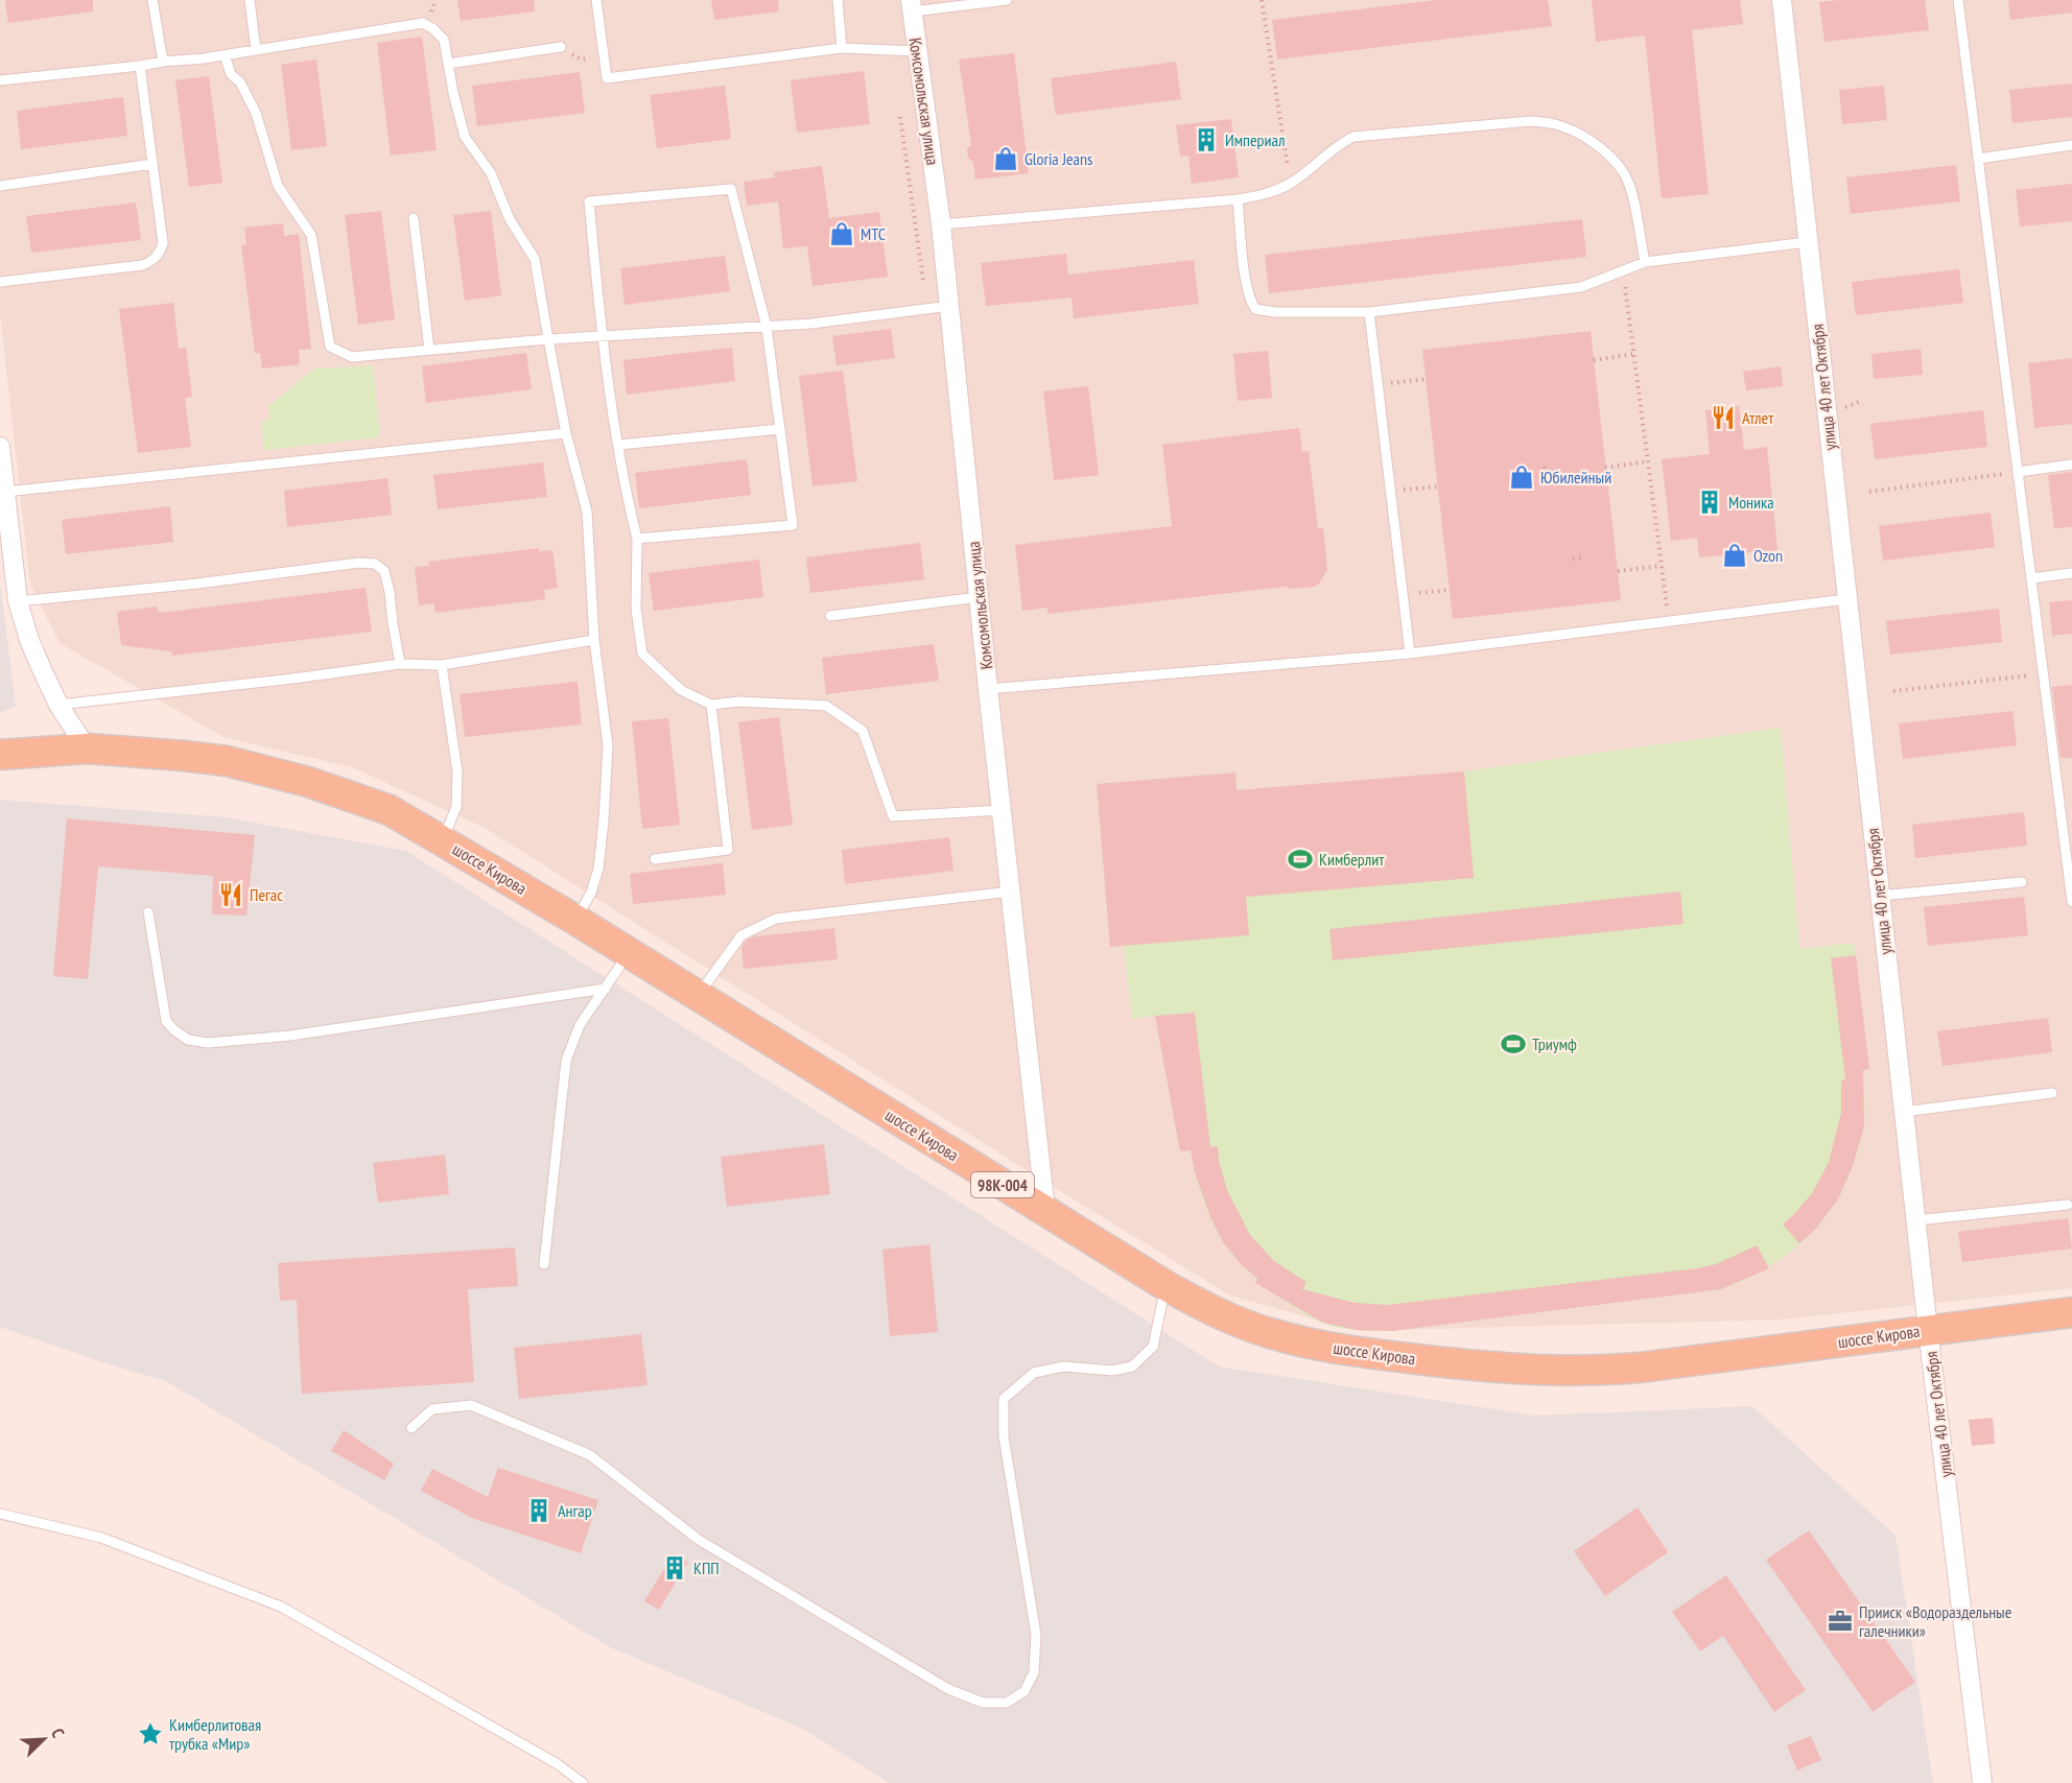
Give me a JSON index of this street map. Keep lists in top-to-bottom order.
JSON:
{
  "streets": {
    "main road": ["шоссе Кирова", "98К-004"],
    "street": ["Комсомольская улица", "улица 40 лет Октября"]
  },
  "crossings": [
    ["Комсомольская улица", "шоссе Кирова"],
    ["улица 40 лет Октября", "шоссе Кирова"]
  ],
  "places": {
    "building": [
      "Империал",
      "Моника",
      "Ангар",
      "КПП"
    ],
    "shop": [
      "Gloria Jeans",
      "МТС",
      "Юбилейный",
      "Ozon"
    ],
    "restaurant": ["Атлет", "Пегас"],
    "sports": ["Кимберлит", "Триумф"],
    "office": ["Прииск «Водораздельные галечники»"],
    "place": ["Кимберлитовая трубка «Мир»"]
  },
  "north": "top right"
}
